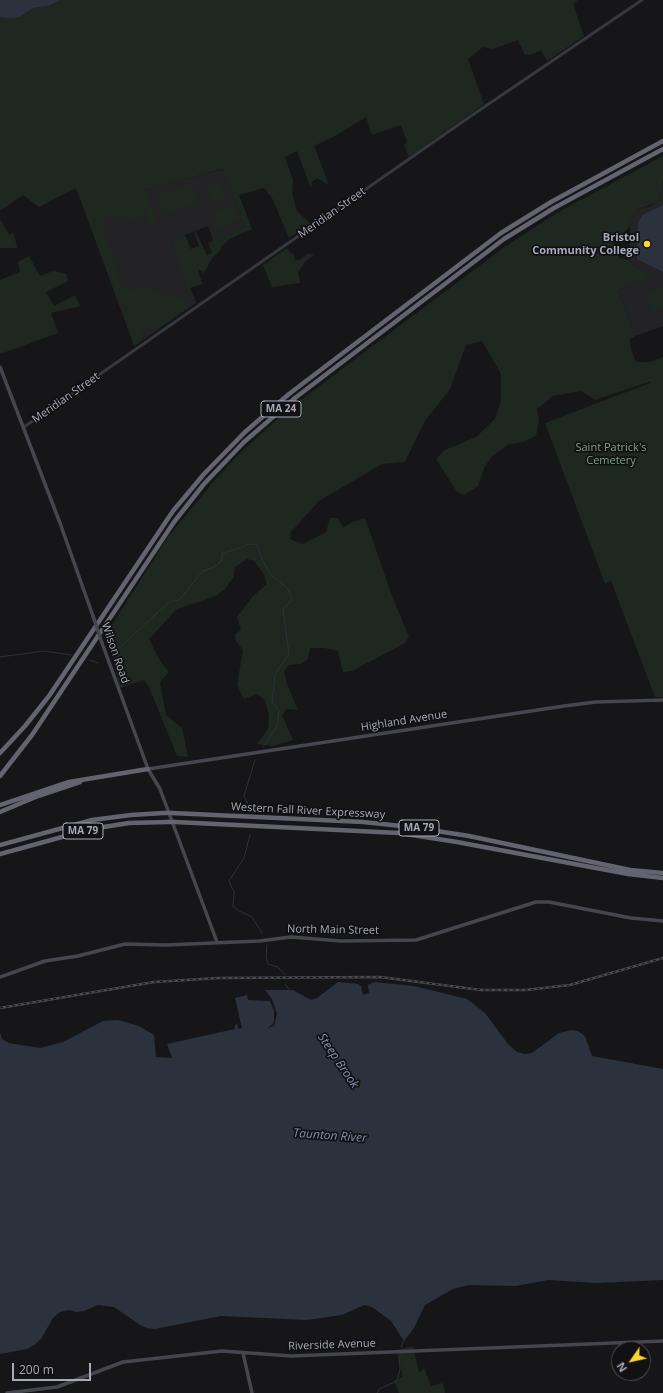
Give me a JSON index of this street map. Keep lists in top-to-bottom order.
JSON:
{
  "streets": {
    "highway": ["MA 24", "Western Fall River Expressway", "MA 79"],
    "main road": [
      "Wilson Road",
      "Highland Avenue",
      "North Main Street",
      "Riverside Avenue"
    ],
    "street": ["Meridian Street"]
  },
  "crossings": [
    ["Meridian Street", "Wilson Road"],
    ["Wilson Road", "Highland Avenue"],
    ["Wilson Road", "North Main Street"]
  ],
  "water": ["Steep Brook", "Taunton River"],
  "parks": ["Saint Patrick's Cemetery"],
  "places": ["Bristol Community College"],
  "scale_bar": "200 m",
  "north": "bottom left"
}
